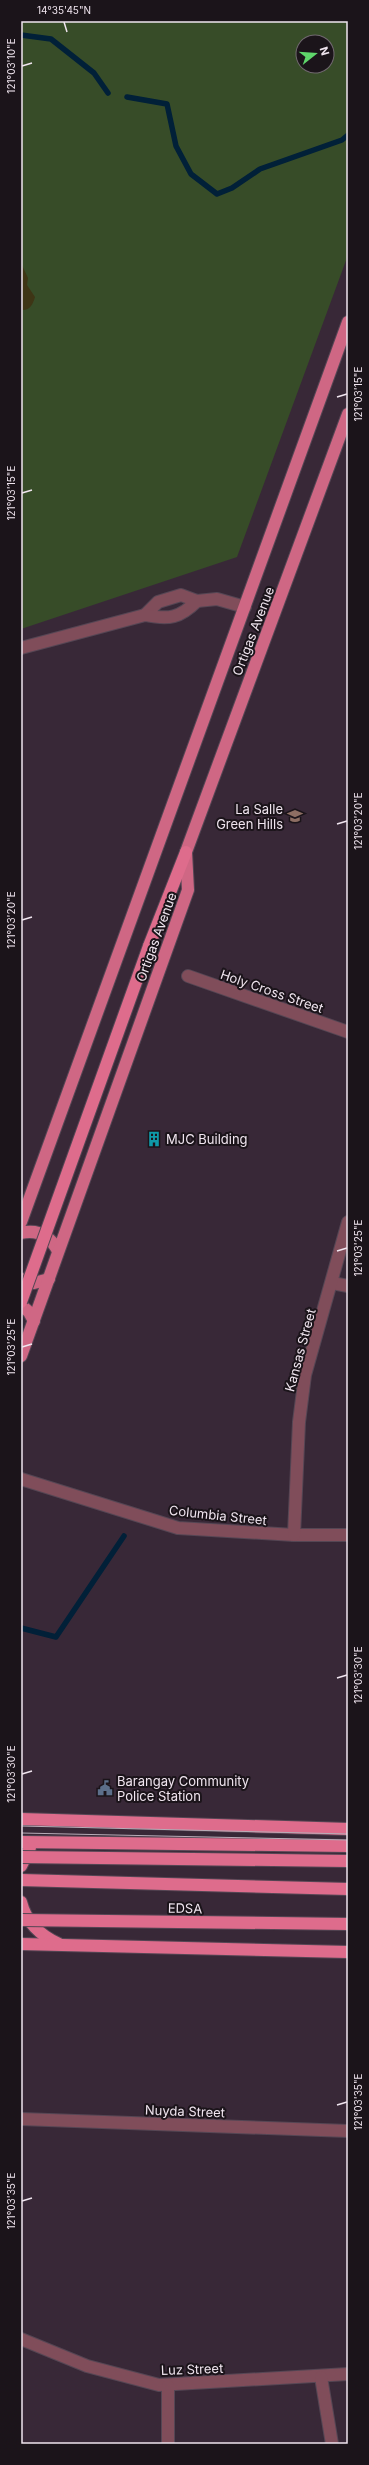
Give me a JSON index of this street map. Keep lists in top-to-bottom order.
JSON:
{
  "streets": {
    "highway": ["EDSA"],
    "main road": ["Ortigas Avenue"],
    "street": [
      "Holy Cross Street",
      "Kansas Street",
      "Columbia Street",
      "Nuyda Street",
      "Luz Street"
    ]
  },
  "crossings": [
    ["Kansas Street", "Columbia Street"]
  ],
  "places": {
    "school or university": ["La Salle Green Hills"],
    "building": ["MJC Building"],
    "public building": ["Barangay Community Police Station"]
  },
  "north": "right",
  "coordinates": [
    "14°35'45\"N",
    "121°03'10\"E",
    "121°03'15\"E",
    "121°03'20\"E",
    "121°03'25\"E",
    "121°03'30\"E",
    "121°03'35\"E"
  ]
}
